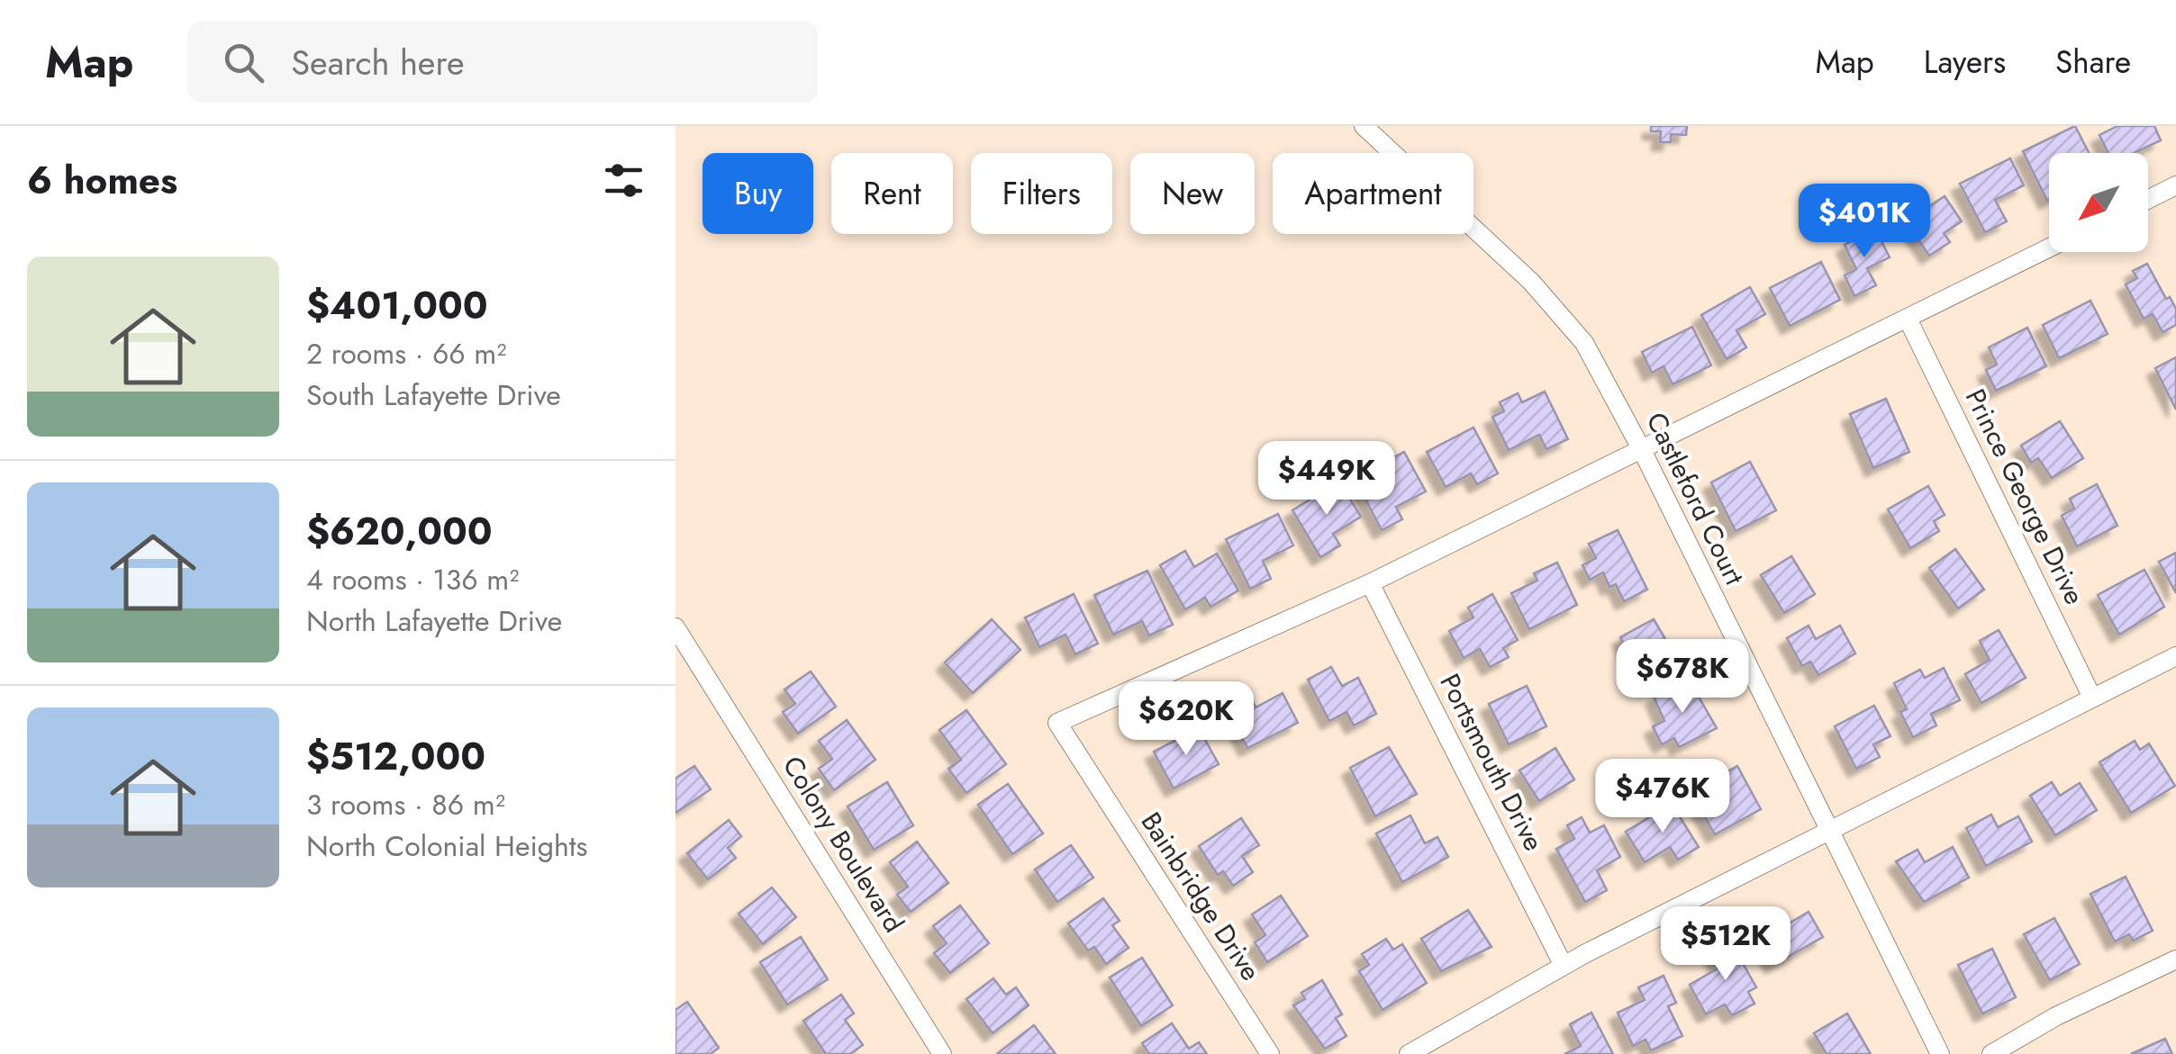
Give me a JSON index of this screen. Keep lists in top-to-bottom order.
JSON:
{
  "streets": {
    "street": [
      "Prince George Drive",
      "Castleford Court",
      "Portsmouth Drive",
      "Colony Boulevard",
      "Bainbridge Drive"
    ]
  },
  "crossings": [
    ["Portsmouth Drive", "Bainbridge Drive"]
  ],
  "north": "bottom left",
  "page": {
    "header": "Map",
    "search": "Search here",
    "nav": ["Map", "Layers", "Share"],
    "heading": "6 homes",
    "chip": [
      "Buy",
      "Rent",
      "Filters",
      "New",
      "Apartment"
    ],
    "price": [
      "$401K",
      "$449K",
      "$678K",
      "$620K",
      "$476K",
      "$512K"
    ],
    "list": [
      {
        "name": "$401,000",
        "note": "2 rooms · 66 m² · South Lafayette Drive"
      },
      {
        "name": "$620,000",
        "note": "4 rooms · 136 m² · North Lafayette Drive"
      },
      {
        "name": "$512,000",
        "note": "3 rooms · 86 m² · North Colonial Heights"
      }
    ]
  }
}
